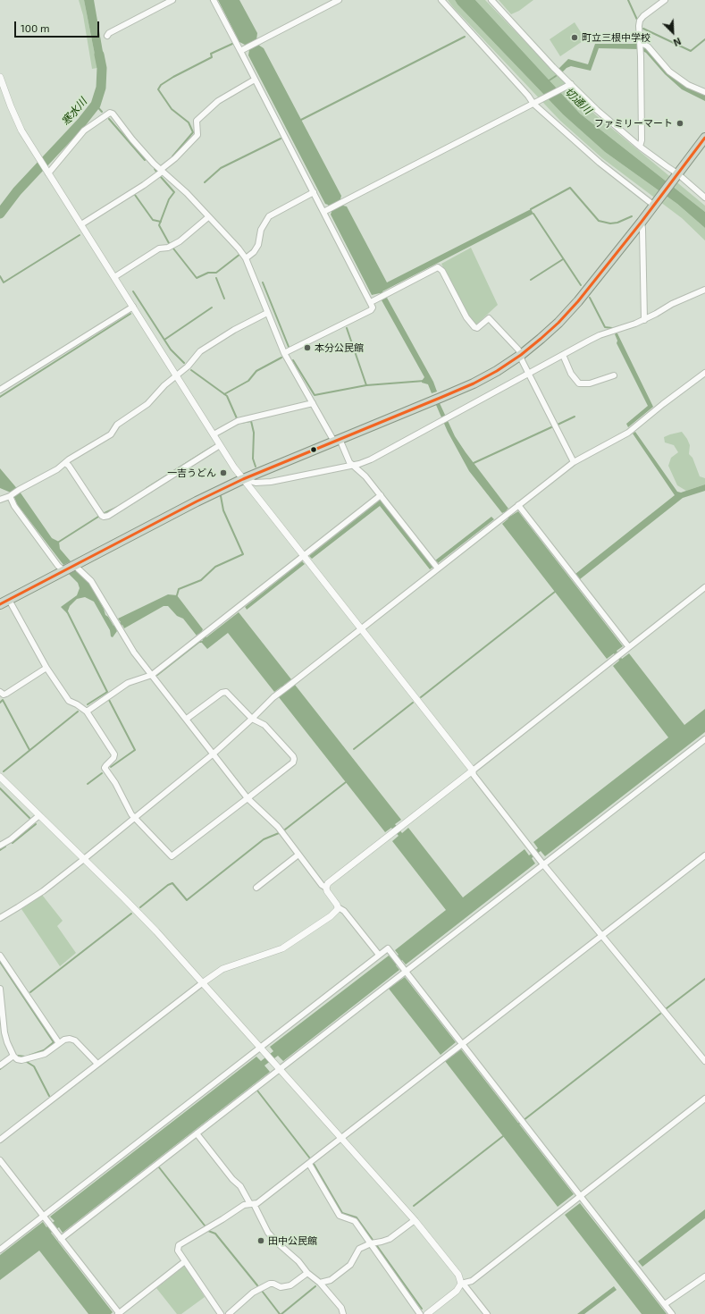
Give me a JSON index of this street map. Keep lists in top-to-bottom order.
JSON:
{
  "water": ["切通川", "寒水川"],
  "places": [
    "町立三根中学校",
    "ファミリーマート",
    "本分公民館",
    "一吉うどん",
    "田中公民館"
  ],
  "scale_bar": "100 m",
  "north": "bottom right"
}
